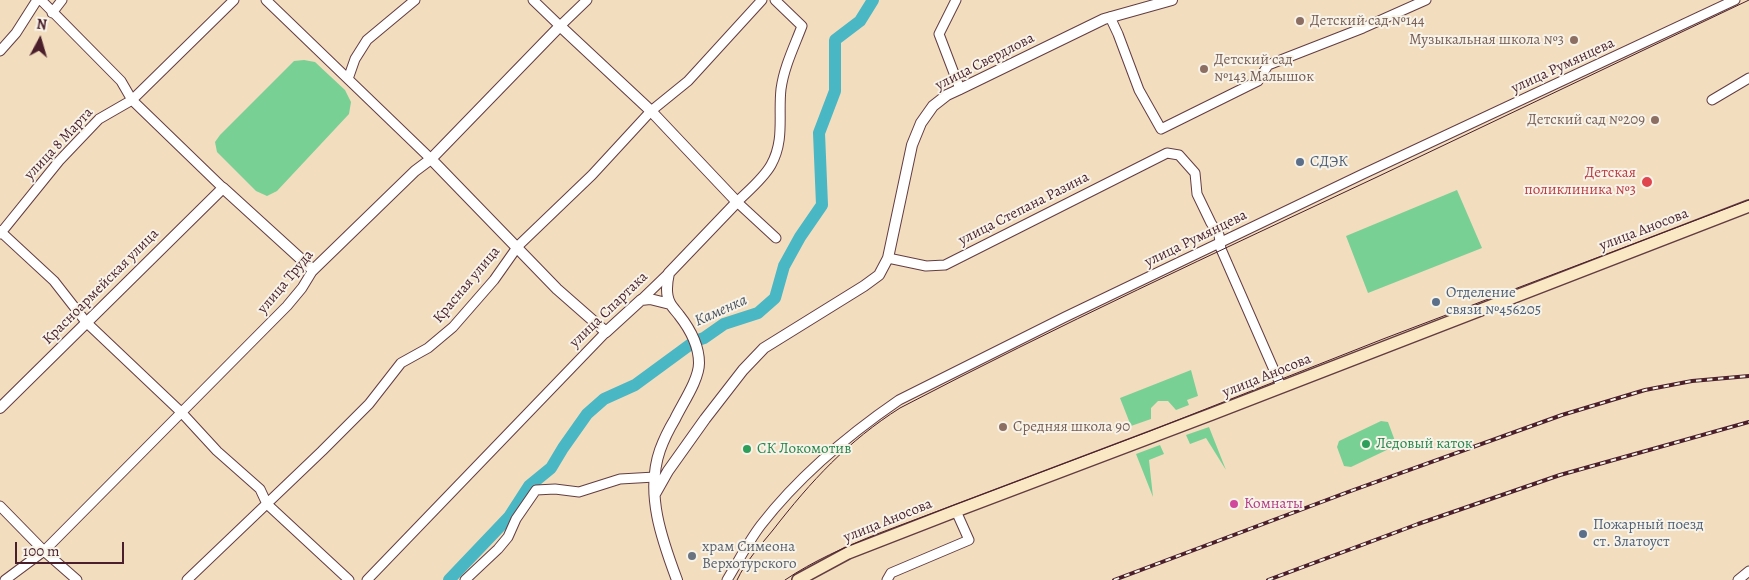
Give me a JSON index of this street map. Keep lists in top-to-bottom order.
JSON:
{
  "streets": {
    "main road": ["улица Аносова"],
    "street": [
      "улица Свердлова",
      "улица Румянцева",
      "улица 8 Марта",
      "улица Степана Разина",
      "улица Труда",
      "Красная улица",
      "Красноармейская улица",
      "улица Спартака"
    ]
  },
  "crossings": [
    ["улица Свердлова", "улица Степана Разина"],
    ["улица Румянцева", "улица Степана Разина"]
  ],
  "water": ["Каменка"],
  "places": [
    "Детский сад №144",
    "Музыкальная школа №3",
    "Детский сад №143 Малышок",
    "Детский сад №209",
    "СДЭК",
    "Детская поликлиника №3",
    "Отделение связи №456205",
    "Средняя школа 90",
    "Ледовый каток",
    "СК Локомотив",
    "Комнаты",
    "Пожарный поезд ст. Златоуст",
    "храм Симеона Верхотурского"
  ],
  "scale_bar": "100 m",
  "north": "top"
}
